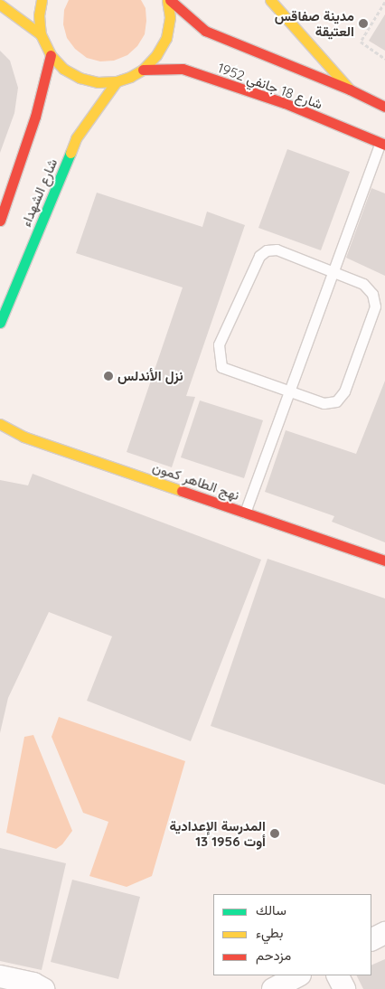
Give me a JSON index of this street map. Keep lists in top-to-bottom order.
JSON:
{
  "streets": {
    "main road": ["شارع 18 جانفي 1952", "شارع الشهداء", "نهج الطاهر كمون"]
  },
  "places": ["مدينة صفاقس العتيقة", "نزل الأندلس", "المدرسة الإعدادية 13 أوت 1956"],
  "legend": ["سالك", "بطيء", "مزدحم"]
}
